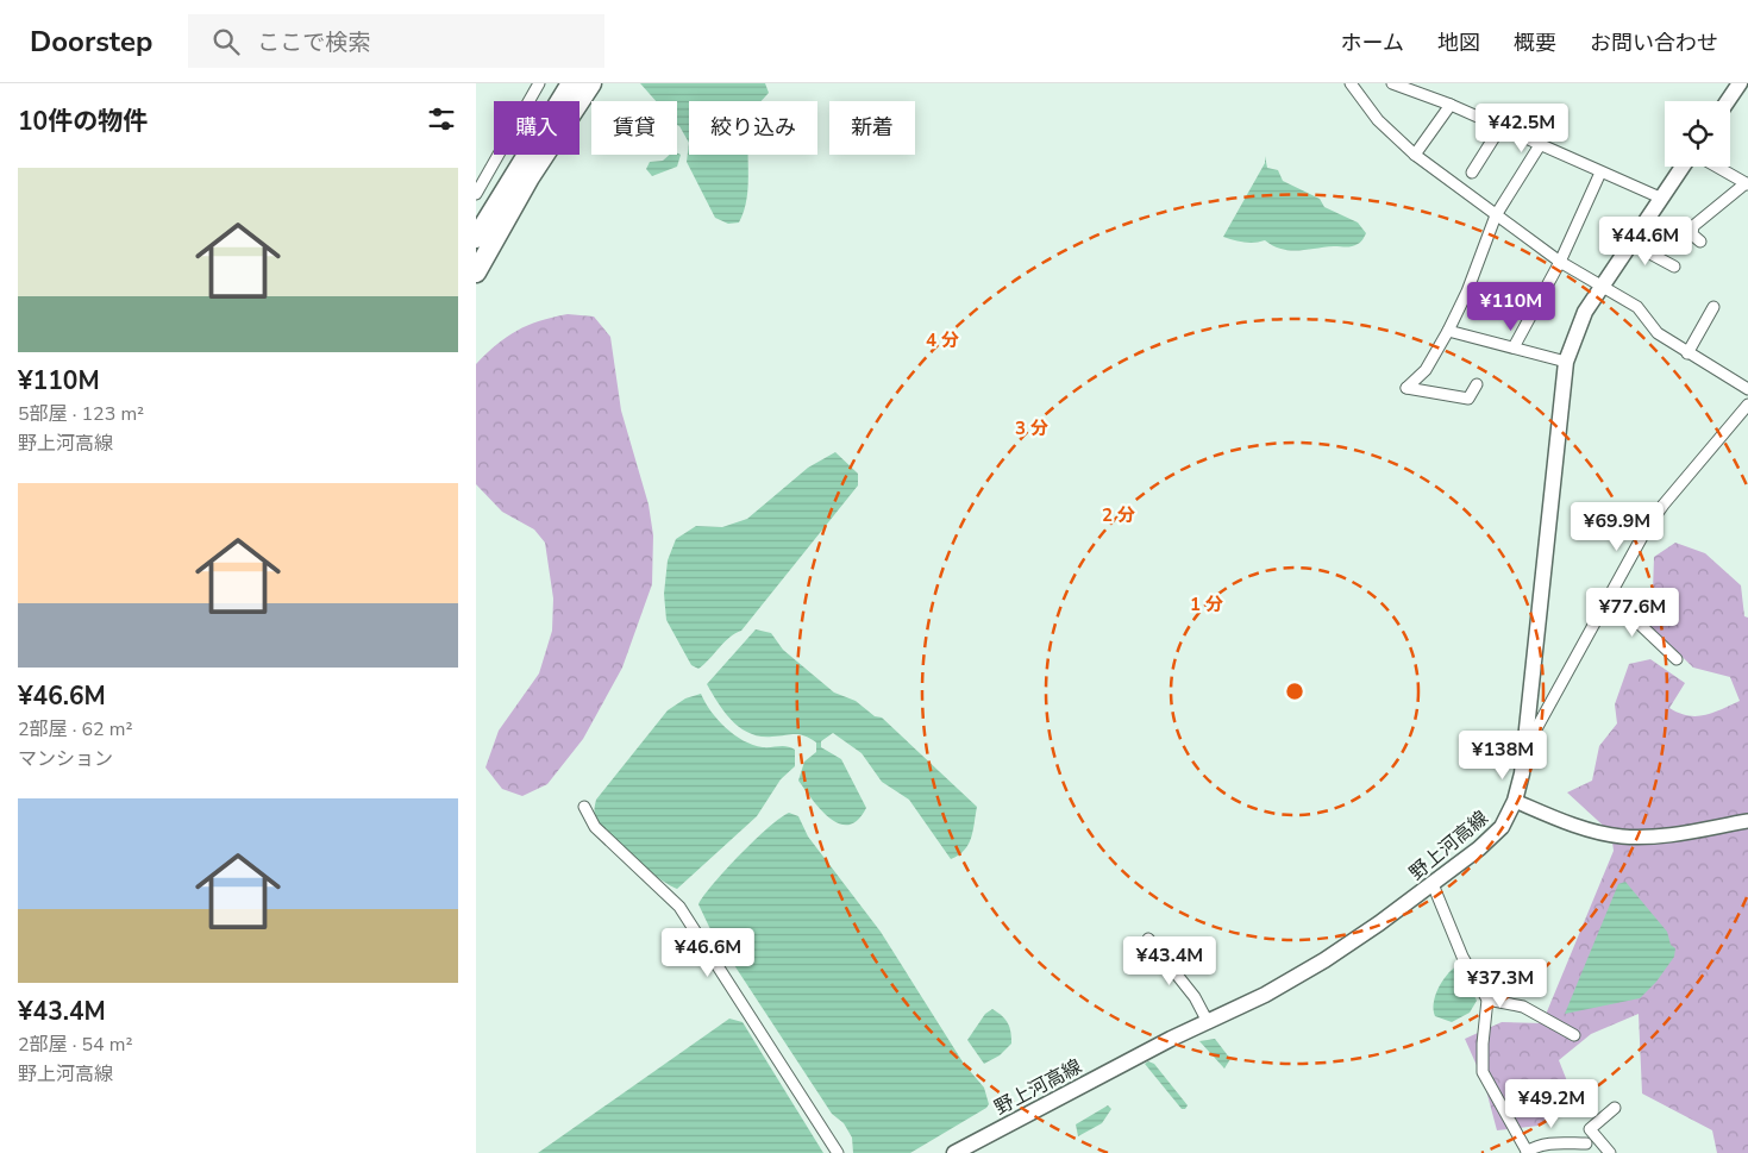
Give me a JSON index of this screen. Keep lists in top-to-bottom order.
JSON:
{
  "streets": {
    "main road": ["野上河高線"]
  },
  "page": {
    "header": "Doorstep",
    "search": "ここで検索",
    "nav": [
      "ホーム",
      "地図",
      "概要",
      "お問い合わせ"
    ],
    "heading": "10件の物件",
    "chip": [
      "購入",
      "賃貸",
      "絞り込み",
      "新着"
    ],
    "price": [
      "¥42.5M",
      "¥44.6M",
      "¥110M",
      "¥69.9M",
      "¥77.6M",
      "¥138M",
      "¥46.6M",
      "¥43.4M",
      "¥37.3M",
      "¥49.2M"
    ],
    "list": [
      {
        "name": "¥110M",
        "note": "5部屋 · 123 m² · 野上河高線"
      },
      {
        "name": "¥46.6M",
        "note": "2部屋 · 62 m² · マンション"
      },
      {
        "name": "¥43.4M",
        "note": "2部屋 · 54 m² · 野上河高線"
      }
    ]
  },
  "rings": [
    "4 分",
    "3 分",
    "2 分",
    "1 分"
  ]
}
